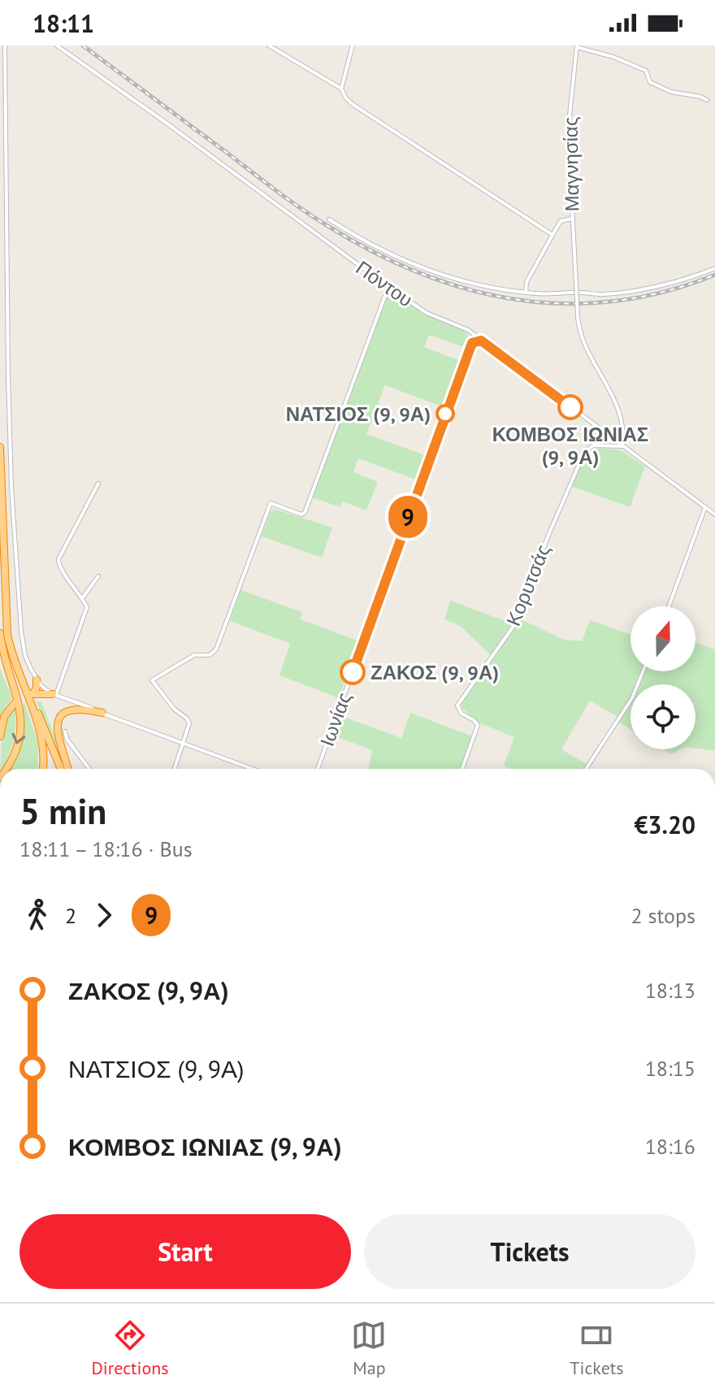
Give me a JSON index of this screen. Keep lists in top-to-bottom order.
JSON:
{
  "streets": {
    "street": [
      "Μαγνησίας",
      "Πόντου",
      "Κορυτσάς",
      "Ιωνίας"
    ]
  },
  "crossings": [
    ["Μαγνησίας", "Πόντου"],
    ["Μαγνησίας", "Κορυτσάς"],
    ["Πόντου", "Κορυτσάς"],
    ["Πόντου", "Ιωνίας"]
  ],
  "places": ["ΚΟΜΒΟΣ ΙΩΝΙΑΣ (9, 9Α)", "ΝΑΤΣΙΟΣ (9, 9Α)", "ΖΑΚΟΣ (9, 9Α)"],
  "lines": ["bus line 9"],
  "north": "top",
  "page": {
    "status": "18:11",
    "on_map": "9",
    "heading": ["5 min", "18:11 – 18:16 · Bus", "€3.20"],
    "legs": ["2", "9", "2 stops"],
    "list": [
      {
        "name": "ΖΑΚΟΣ (9, 9Α)",
        "value": "18:13"
      },
      {
        "name": "ΝΑΤΣΙΟΣ (9, 9Α)",
        "value": "18:15"
      },
      {
        "name": "ΚΟΜΒΟΣ ΙΩΝΙΑΣ (9, 9Α)",
        "value": "18:16"
      }
    ],
    "buttons": ["Start", "Tickets"],
    "tabs": ["Directions", "Map", "Tickets"]
  }
}
